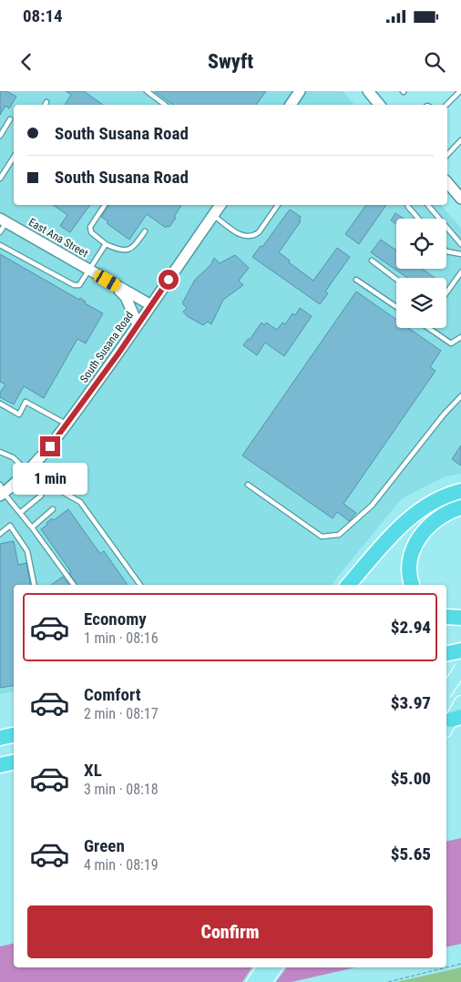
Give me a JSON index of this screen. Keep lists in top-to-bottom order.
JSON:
{
  "streets": {
    "street": ["East Ana Street", "South Susana Road"]
  },
  "crossings": [
    ["East Ana Street", "South Susana Road"]
  ],
  "page": {
    "status": "08:14",
    "header": "Swyft",
    "banner": ["South Susana Road", "South Susana Road"],
    "bubble": "1 min",
    "list": [
      {
        "name": "Economy",
        "note": "1 min · 08:16",
        "value": "$2.94"
      },
      {
        "name": "Comfort",
        "note": "2 min · 08:17",
        "value": "$3.97"
      },
      {
        "name": "XL",
        "note": "3 min · 08:18",
        "value": "$5.00"
      },
      {
        "name": "Green",
        "note": "4 min · 08:19",
        "value": "$5.65"
      }
    ],
    "buttons": "Confirm"
  }
}
